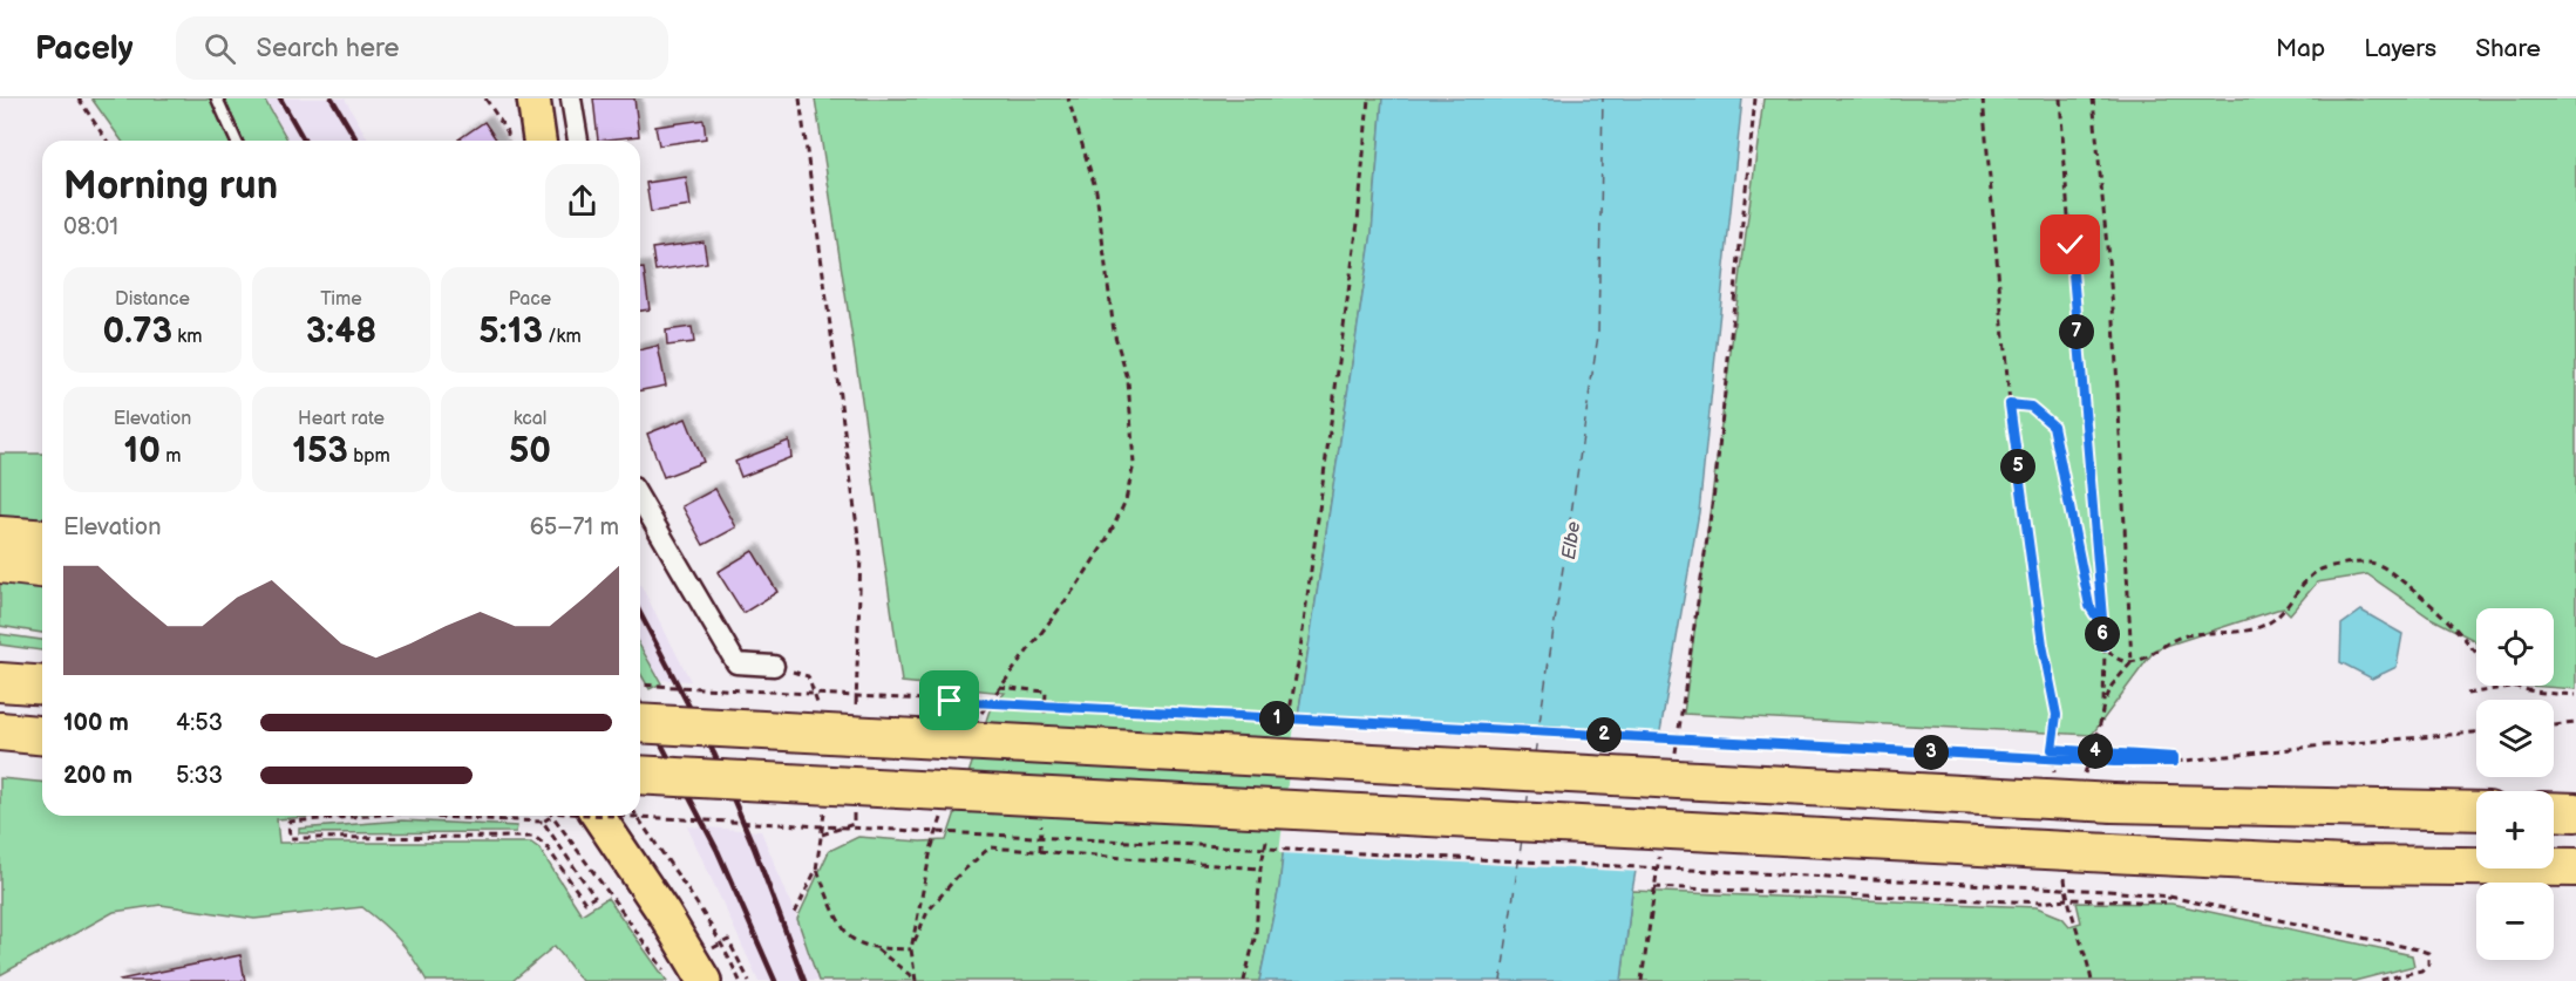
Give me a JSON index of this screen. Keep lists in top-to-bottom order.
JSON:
{
  "water": ["Elbe"],
  "page": {
    "header": "Pacely",
    "search": "Search here",
    "nav": ["Map", "Layers", "Share"],
    "heading": ["Morning run", "08:01"],
    "stats": [
      ["Distance", "0.73 km"],
      ["Time", "3:48"],
      ["Pace", "5:13 /km"],
      ["Elevation", "10 m"],
      ["Heart rate", "153 bpm"],
      ["kcal", "50"]
    ],
    "pins": [
      "7",
      "5",
      "6",
      "1",
      "2",
      "4",
      "3"
    ],
    "chart": ["Elevation", "65–71 m"],
    "map_buttons": ["+", "−"],
    "list": [
      {
        "name": "100 m",
        "note": "4:53"
      },
      {
        "name": "200 m",
        "note": "5:33"
      }
    ]
  }
}
